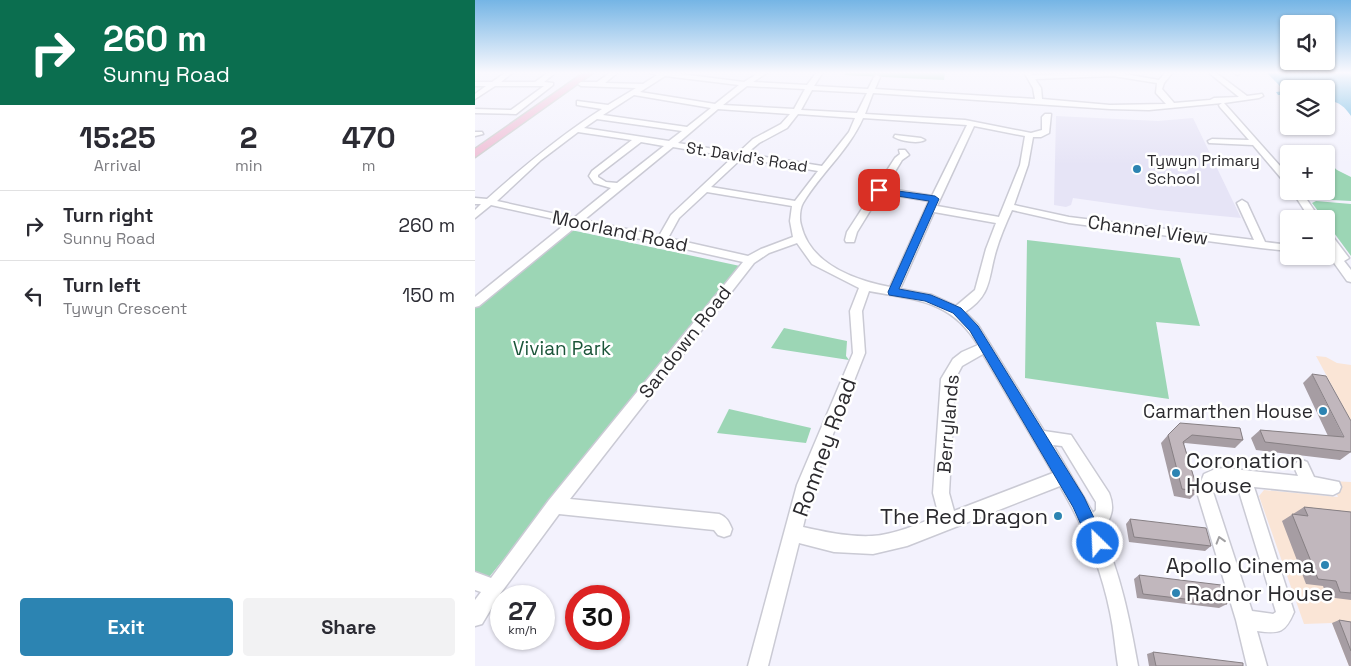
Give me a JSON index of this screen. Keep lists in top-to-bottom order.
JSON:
{
  "streets": {
    "street": [
      "St. David's Road",
      "Channel View",
      "Moorland Road",
      "Sandown Road",
      "Berrylands",
      "Romney Road"
    ]
  },
  "crossings": [
    ["Moorland Road", "Sandown Road"]
  ],
  "parks": ["Vivian Park"],
  "places": [
    "Tywyn Primary School",
    "Carmarthen House",
    "Coronation House",
    "The Red Dragon",
    "Apollo Cinema",
    "Radnor House"
  ],
  "page": {
    "turn": ["260 m", "Sunny Road"],
    "map_buttons": ["+", "−"],
    "eta": [
      "15:25",
      "Arrival",
      "2",
      "min",
      "470",
      "m"
    ],
    "list": [
      {
        "name": "Turn right",
        "note": "Sunny Road",
        "value": "260 m"
      },
      {
        "name": "Turn left",
        "note": "Tywyn Crescent",
        "value": "150 m"
      }
    ],
    "speed": "27 km/h",
    "limit": "30",
    "buttons": ["Exit", "Share"]
  }
}
